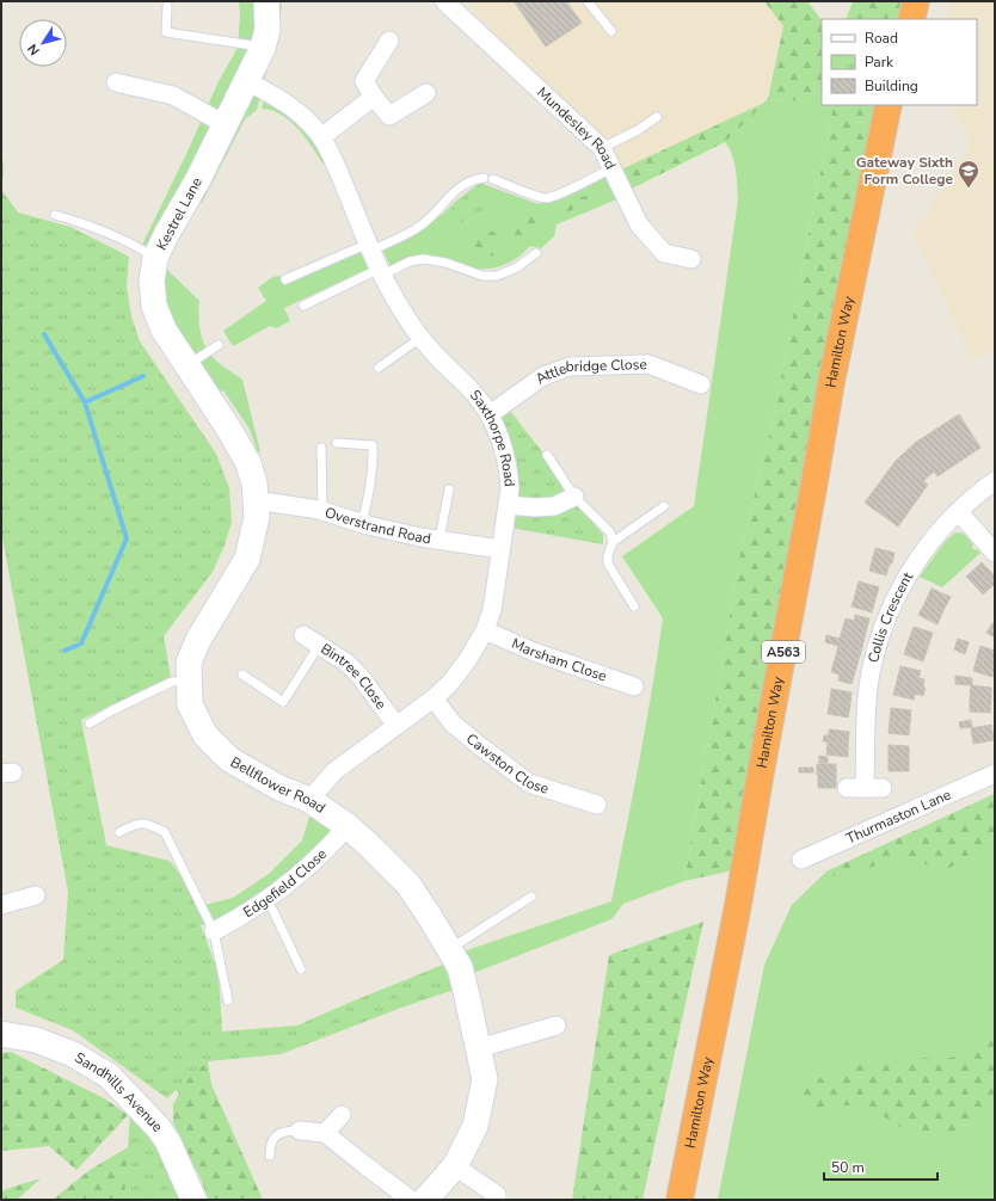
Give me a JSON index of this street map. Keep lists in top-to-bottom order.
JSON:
{
  "streets": {
    "highway": ["Hamilton Way", "A563"],
    "street": [
      "Mundesley Road",
      "Kestrel Lane",
      "Attlebridge Close",
      "Saxthorpe Road",
      "Overstrand Road",
      "Collis Crescent",
      "Marsham Close",
      "Bintree Close",
      "Cawston Close",
      "Bellflower Road",
      "Thurmaston Lane",
      "Edgefield Close",
      "Sandhills Avenue"
    ]
  },
  "crossings": [
    ["Kestrel Lane", "Saxthorpe Road"],
    ["Kestrel Lane", "Overstrand Road"],
    ["Kestrel Lane", "Bellflower Road"],
    ["Attlebridge Close", "Saxthorpe Road"],
    ["Saxthorpe Road", "Overstrand Road"],
    ["Saxthorpe Road", "Marsham Close"],
    ["Saxthorpe Road", "Bintree Close"],
    ["Saxthorpe Road", "Cawston Close"],
    ["Saxthorpe Road", "Bellflower Road"],
    ["Overstrand Road", "Bellflower Road"],
    ["Bellflower Road", "Edgefield Close"]
  ],
  "places": {
    "school or university": ["Gateway Sixth Form College"]
  },
  "legend": ["Road", "Park", "Building"],
  "scale_bar": "50 m",
  "north": "bottom left"
}
